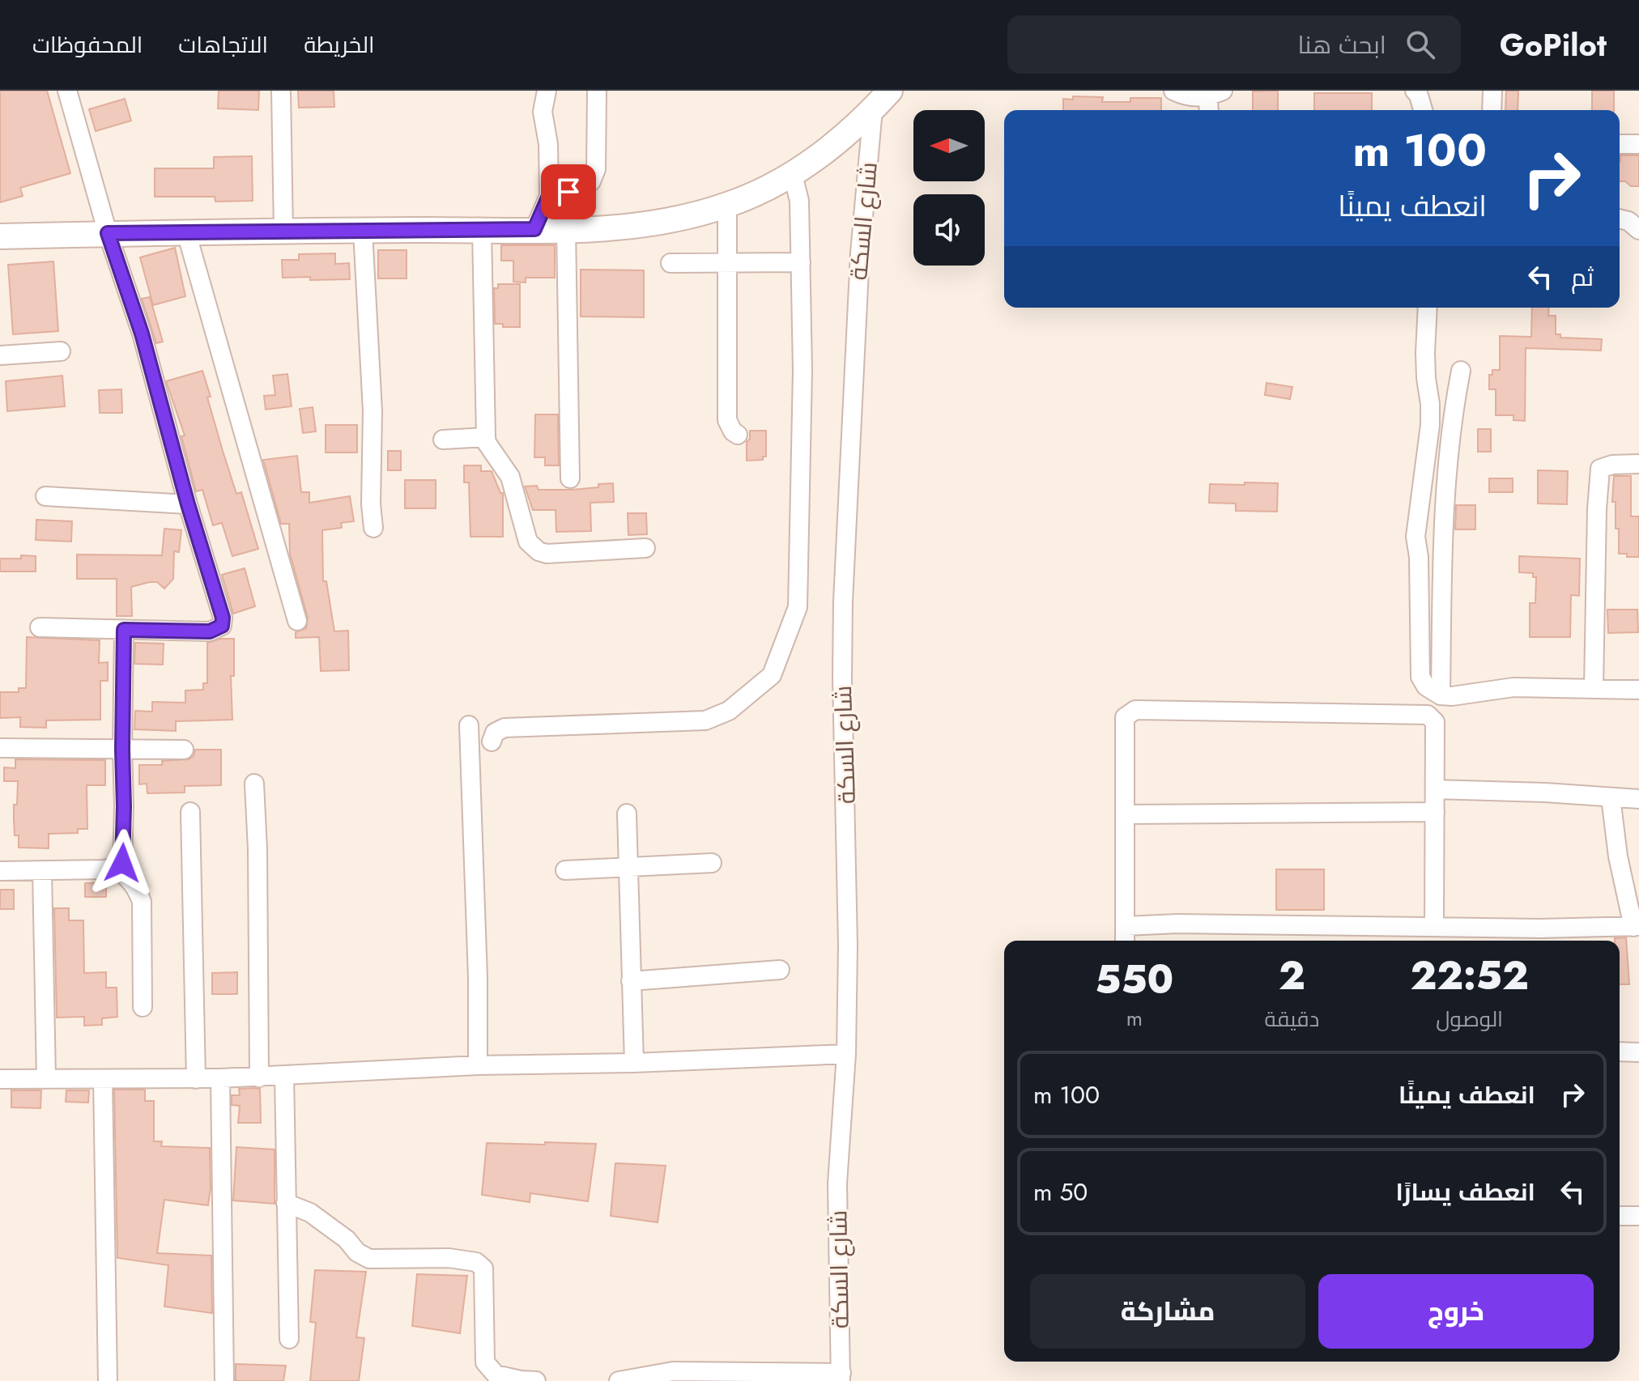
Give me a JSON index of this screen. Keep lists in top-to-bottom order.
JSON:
{
  "streets": {
    "street": ["شارع السكة"]
  },
  "north": "left",
  "page": {
    "header": "GoPilot",
    "search": "ابحث هنا",
    "nav": ["الخريطة", "الاتجاهات", "المحفوظات"],
    "turn": ["100 m", "انعطف يمينًا"],
    "then": "ثم",
    "eta": [
      "22:52",
      "الوصول",
      "2",
      "دقيقة",
      "550",
      "m"
    ],
    "list": [
      {
        "name": "انعطف يمينًا",
        "value": "100 m"
      },
      {
        "name": "انعطف يسارًا",
        "value": "50 m"
      }
    ],
    "buttons": ["خروج", "مشاركة"]
  }
}
